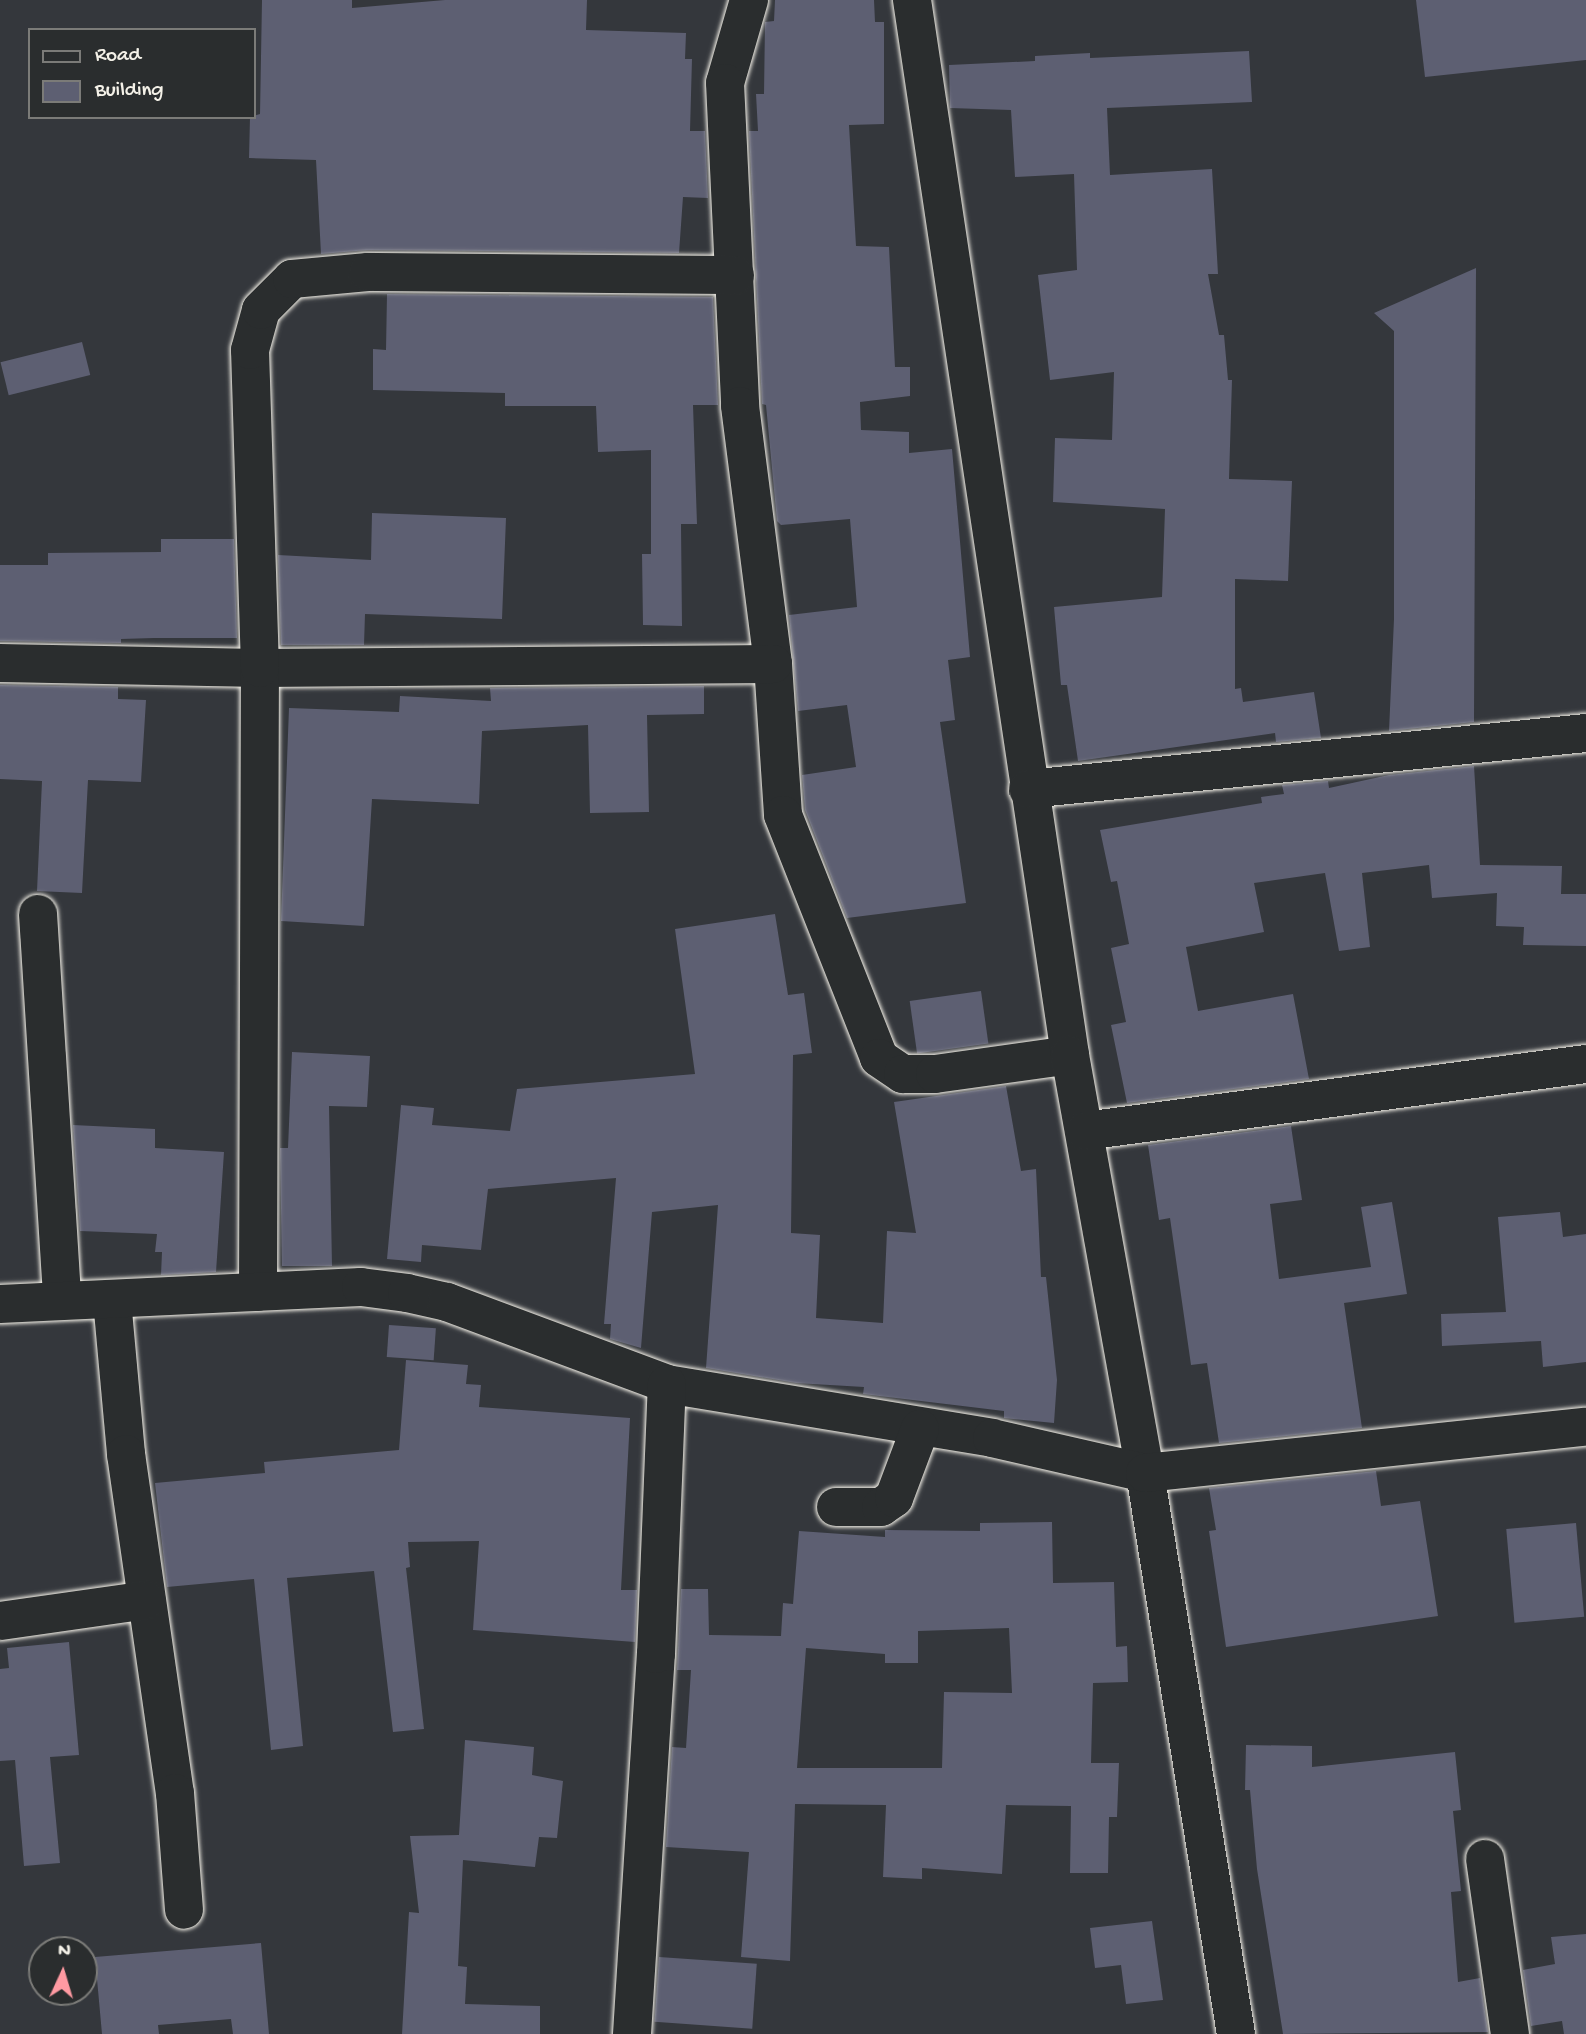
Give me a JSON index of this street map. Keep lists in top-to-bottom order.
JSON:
{
  "legend": ["Road", "Building"],
  "north": "top"
}
